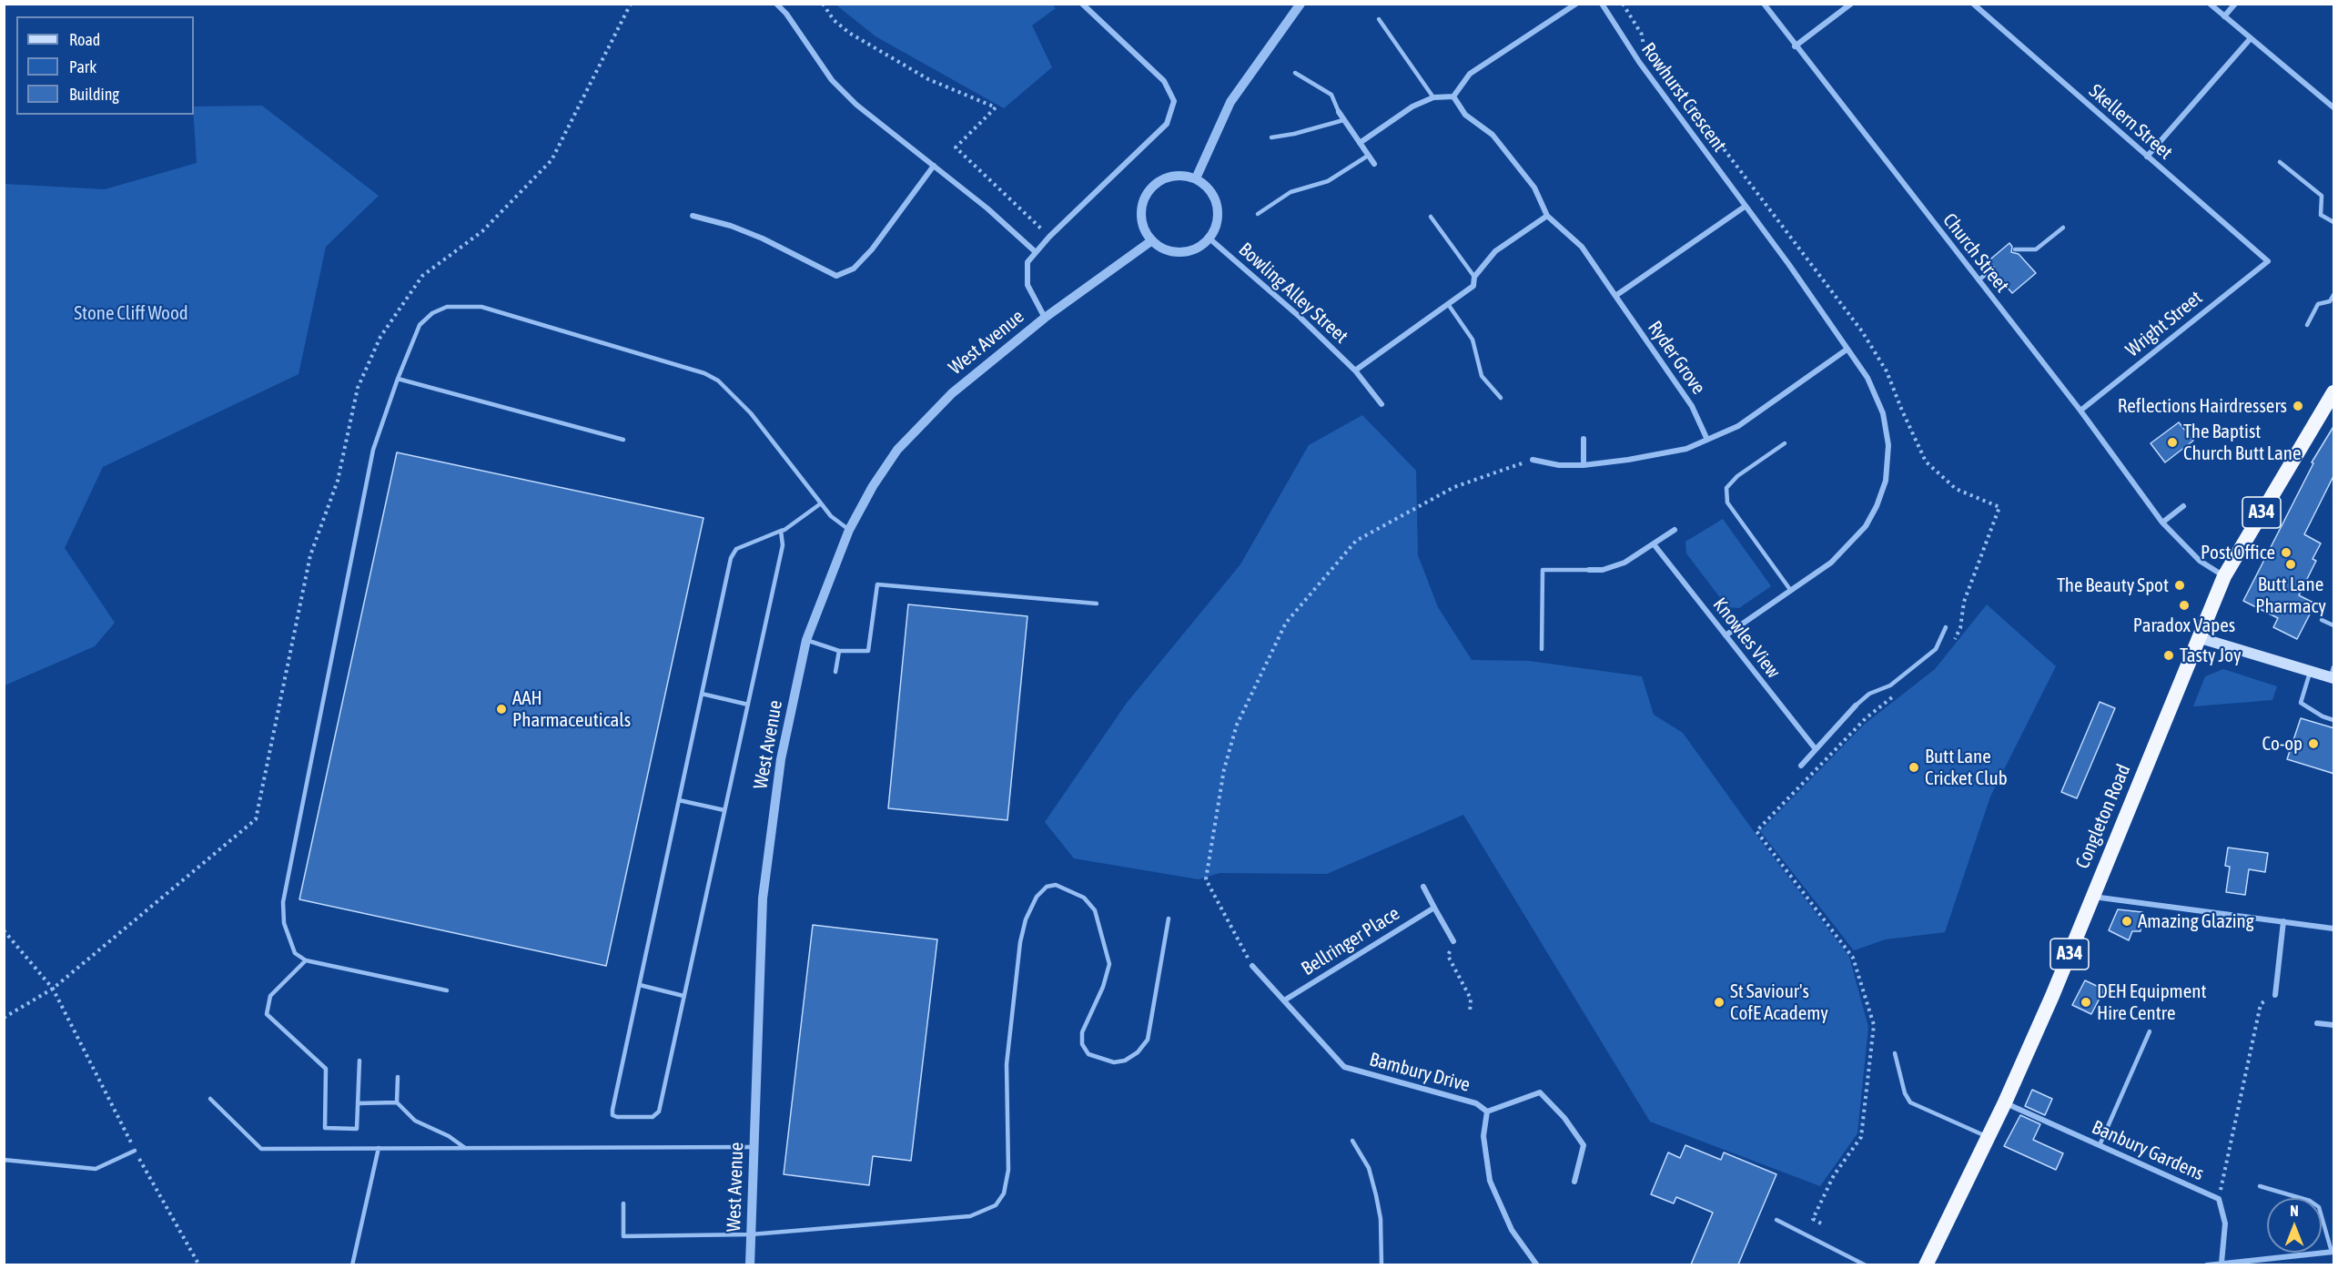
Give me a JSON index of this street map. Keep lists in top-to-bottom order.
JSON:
{
  "streets": {
    "highway": ["A34", "Congleton Road"],
    "street": [
      "Rowhurst Crescent",
      "Skellern Street",
      "Church Street",
      "Bowling Alley Street",
      "Wright Street",
      "West Avenue",
      "Ryder Grove",
      "Knowles View",
      "Bellringer Place",
      "Bambury Drive",
      "Banbury Gardens"
    ]
  },
  "crossings": [
    ["Rowhurst Crescent", "Knowles View"],
    ["Skellern Street", "Wright Street"],
    ["Church Street", "Wright Street"],
    ["Church Street", "Congleton Road"],
    ["Bowling Alley Street", "West Avenue"],
    ["Congleton Road", "Banbury Gardens"],
    ["Bellringer Place", "Bambury Drive"]
  ],
  "parks": ["Stone Cliff Wood"],
  "places": [
    "Reflections Hairdressers",
    "The Baptist Church Butt Lane",
    "Post Office",
    "Butt Lane Pharmacy",
    "The Beauty Spot",
    "Paradox Vapes",
    "Tasty Joy",
    "AAH Pharmaceuticals",
    "Co-op",
    "Butt Lane Cricket Club",
    "Amazing Glazing",
    "St Saviour's CofE Academy",
    "DEH Equipment Hire Centre"
  ],
  "legend": ["Road", "Park", "Building"],
  "north": "top"
}
